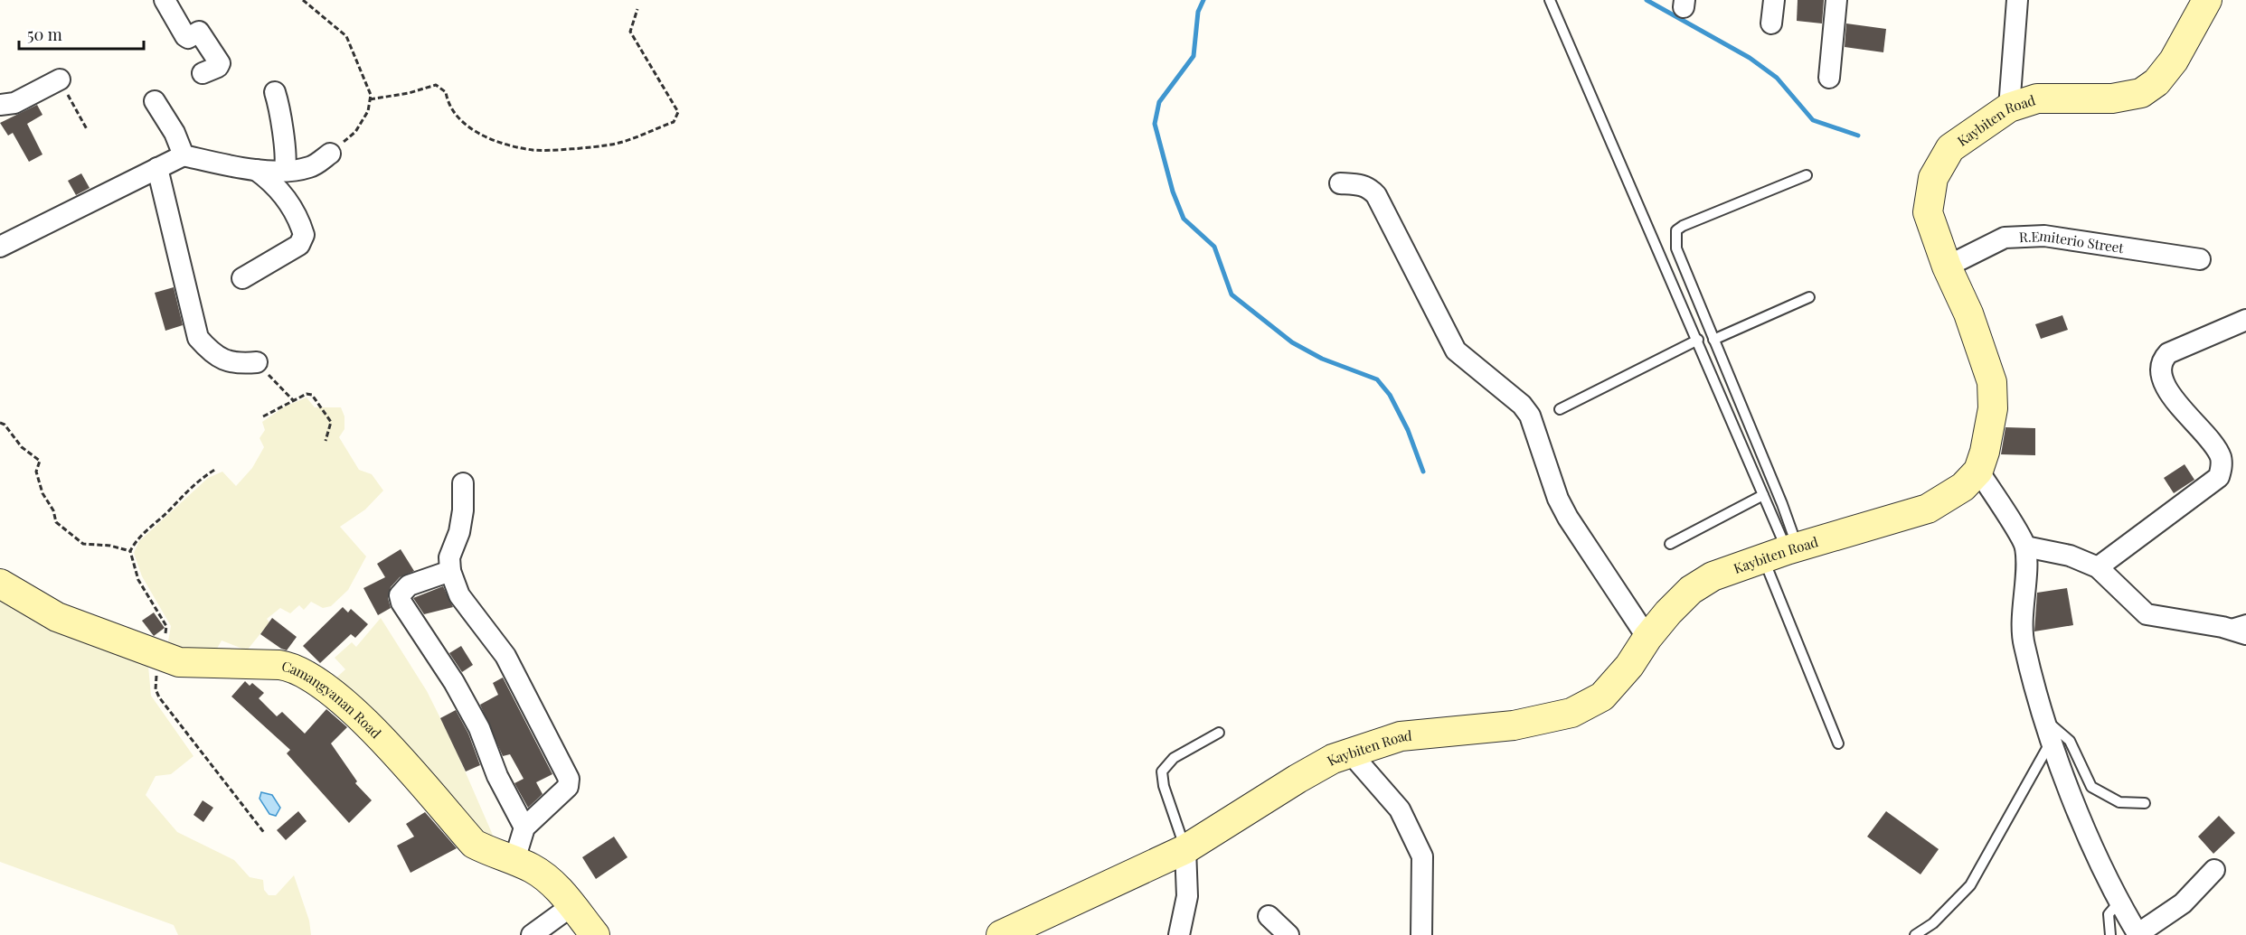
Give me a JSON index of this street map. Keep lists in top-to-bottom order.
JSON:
{
  "streets": {
    "street": ["Kaybiten Road", "R.Emiterio Street", "Camangyanan Road"]
  },
  "crossings": [
    ["Kaybiten Road", "R.Emiterio Street"]
  ],
  "scale_bar": "50 m"
}
